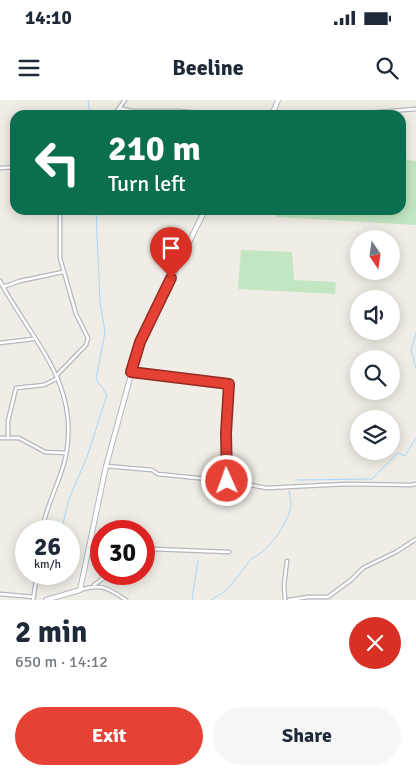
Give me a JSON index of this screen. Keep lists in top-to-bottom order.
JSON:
{
  "north": "bottom",
  "page": {
    "status": "14:10",
    "header": "Beeline",
    "turn": ["210 m", "Turn left"],
    "speed": "26 km/h",
    "limit": "30",
    "heading": ["2 min", "650 m · 14:12"],
    "buttons": ["Exit", "Share"]
  }
}
